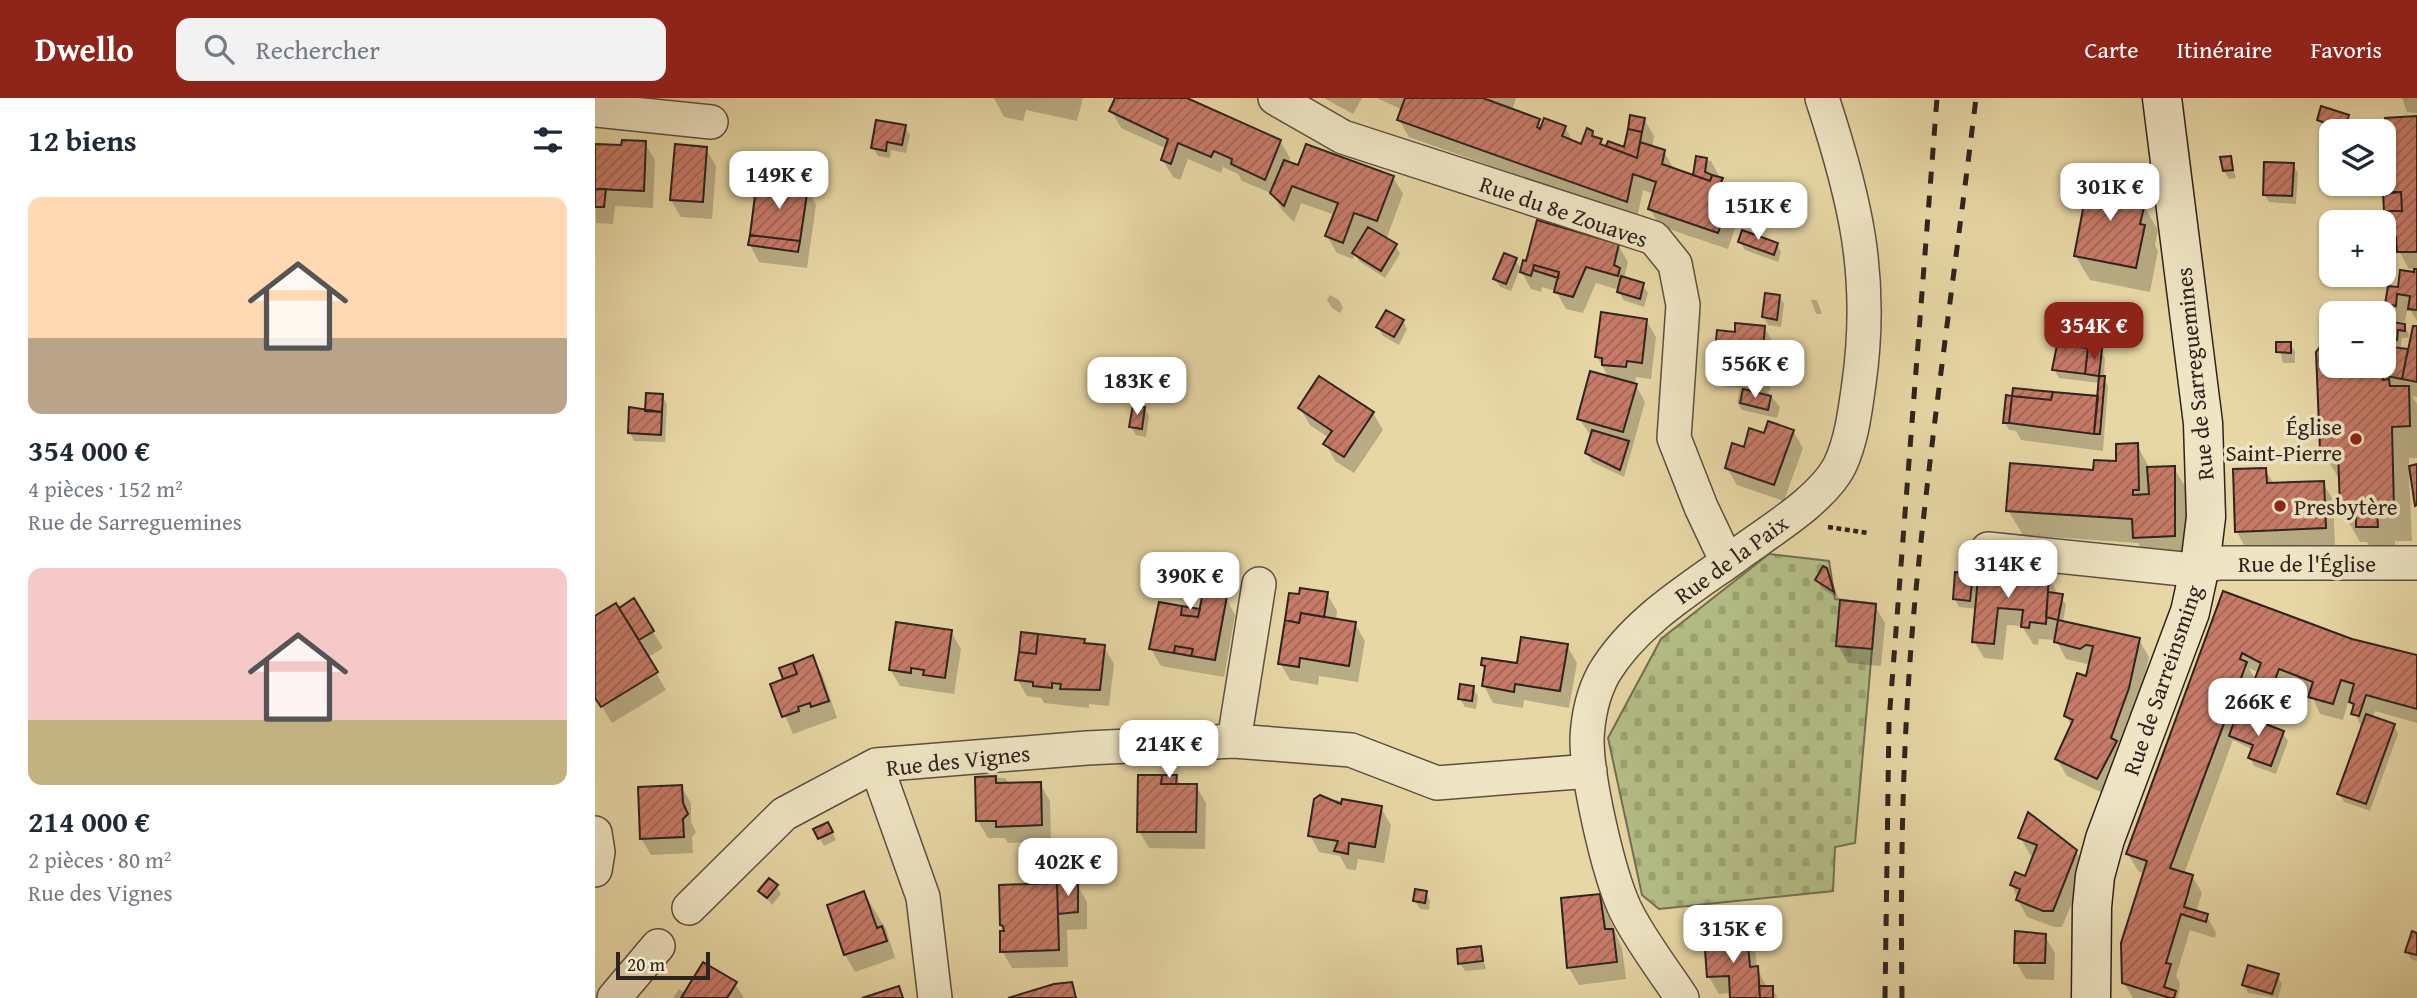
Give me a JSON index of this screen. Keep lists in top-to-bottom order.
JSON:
{
  "streets": {
    "street": [
      "Rue du 8e Zouaves",
      "Rue de Sarreguemines",
      "Rue de la Paix",
      "Rue de l'Église",
      "Rue de Sarreinsming",
      "Rue des Vignes"
    ]
  },
  "crossings": [
    ["Rue du 8e Zouaves", "Rue de la Paix"],
    ["Rue de Sarreguemines", "Rue de l'Église"],
    ["Rue de Sarreguemines", "Rue de Sarreinsming"],
    ["Rue de la Paix", "Rue des Vignes"],
    ["Rue de l'Église", "Rue de Sarreinsming"]
  ],
  "places": ["Église Saint-Pierre", "Presbytère"],
  "scale_bar": "20 m",
  "page": {
    "header": "Dwello",
    "search": "Rechercher",
    "nav": ["Carte", "Itinéraire", "Favoris"],
    "heading": "12 biens",
    "map_buttons": ["+", "−"],
    "price": [
      "149K €",
      "301K €",
      "151K €",
      "354K €",
      "556K €",
      "183K €",
      "314K €",
      "390K €",
      "266K €",
      "214K €",
      "402K €",
      "315K €"
    ],
    "list": [
      {
        "name": "354 000 €",
        "note": "4 pièces · 152 m² · Rue de Sarreguemines"
      },
      {
        "name": "214 000 €",
        "note": "2 pièces · 80 m² · Rue des Vignes"
      }
    ],
    "scale": "20 m"
  }
}
